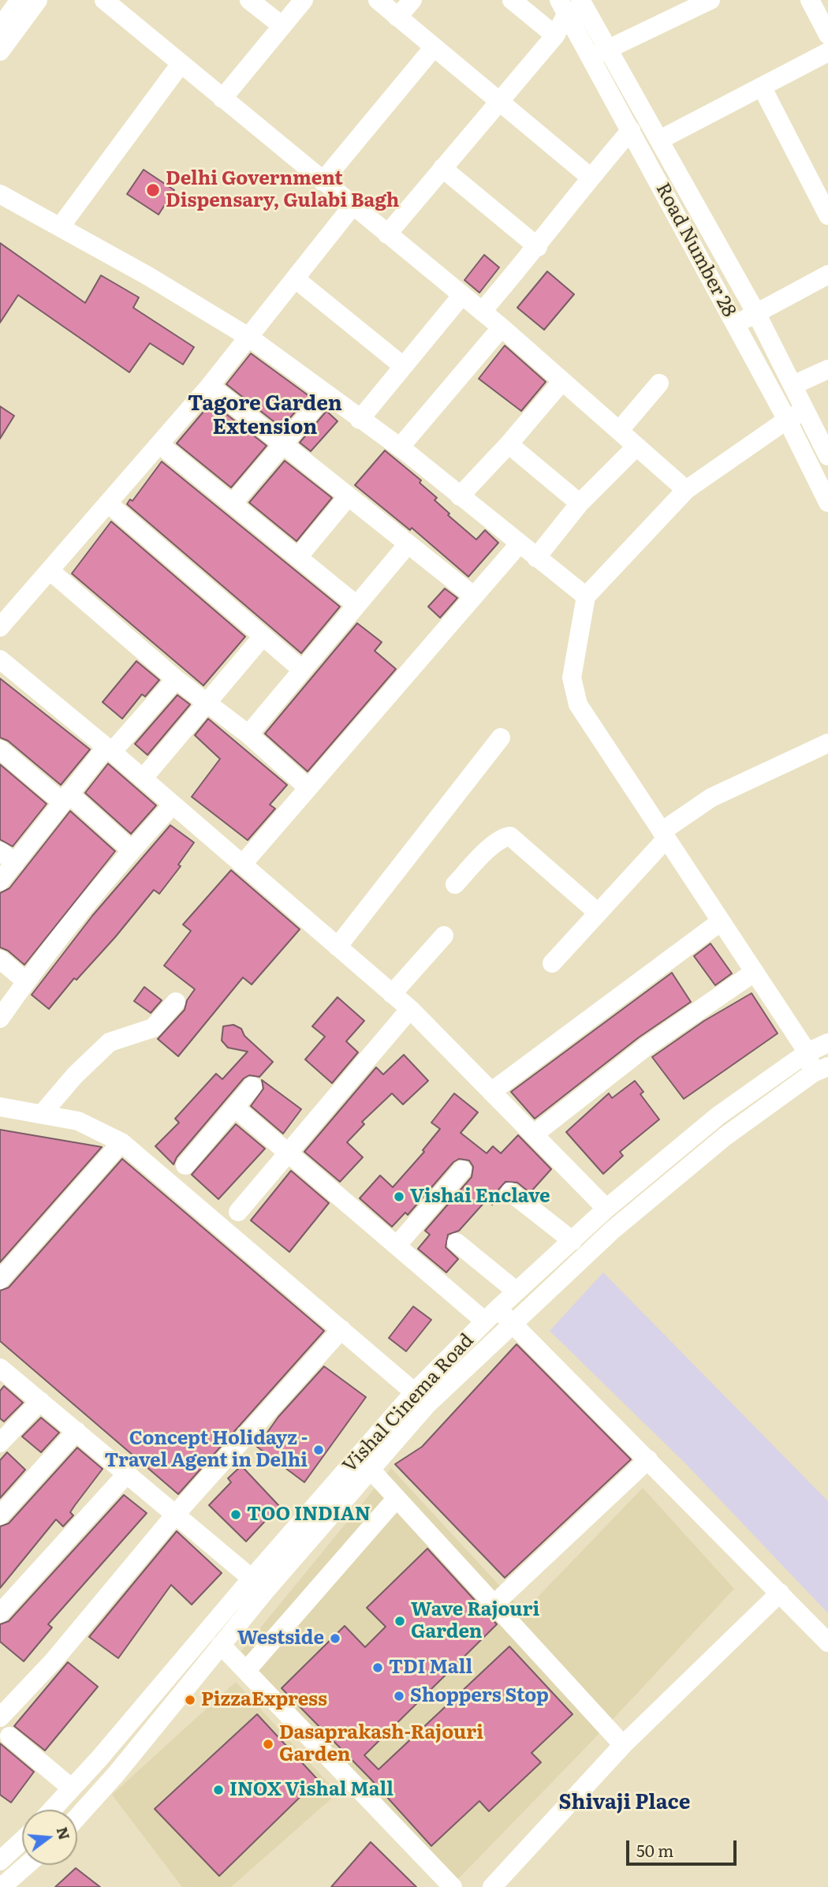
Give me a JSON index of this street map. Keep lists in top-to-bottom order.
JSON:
{
  "streets": {
    "street": ["Road Number 28", "Vishal Cinema Road"]
  },
  "districts": ["Tagore Garden Extension", "Shivaji Place"],
  "places": [
    "Delhi Government Dispensary, Gulabi Bagh",
    "Vishai Enclave",
    "Concept Holidayz - Travel Agent in Delhi",
    "TOO INDIAN",
    "Wave Rajouri Garden",
    "Westside",
    "TDI Mall",
    "Shoppers Stop",
    "PizzaExpress",
    "Dasaprakash-Rajouri Garden",
    "INOX Vishal Mall"
  ],
  "scale_bar": "50 m",
  "north": "right"
}
